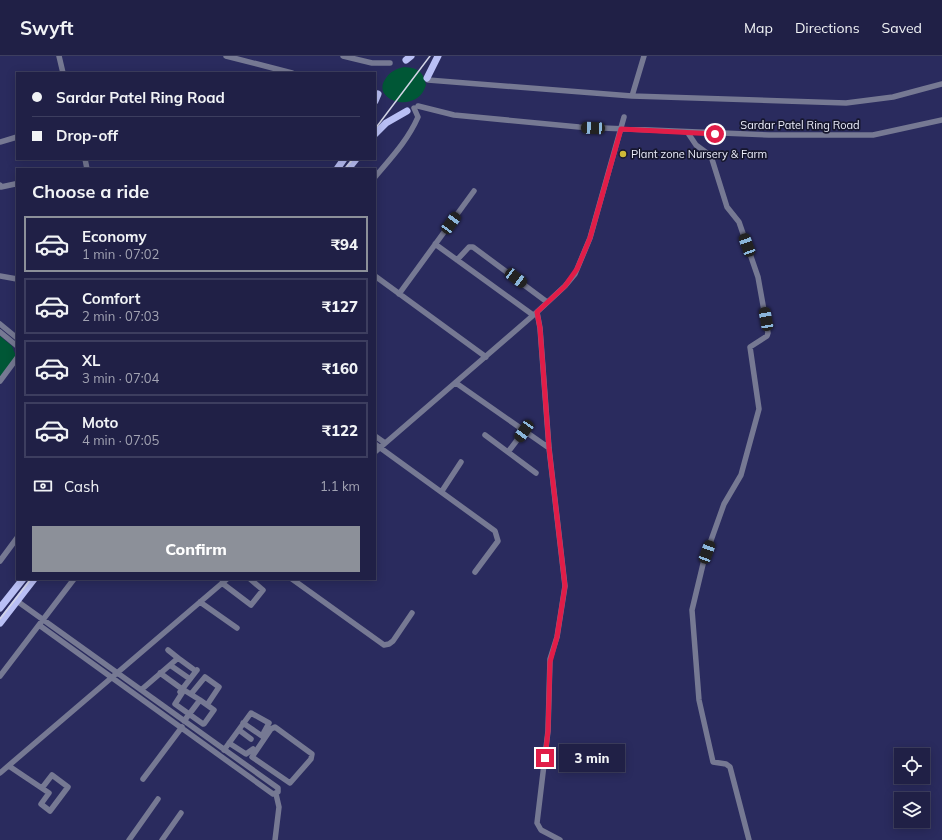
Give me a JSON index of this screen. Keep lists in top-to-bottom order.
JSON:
{
  "streets": {
    "street": ["Sardar Patel Ring Road"]
  },
  "places": ["Plant zone Nursery & Farm"],
  "page": {
    "header": "Swyft",
    "nav": ["Map", "Directions", "Saved"],
    "banner": ["Sardar Patel Ring Road", "Drop-off"],
    "heading": "Choose a ride",
    "list": [
      {
        "name": "Economy",
        "note": "1 min · 07:02",
        "value": "₹94"
      },
      {
        "name": "Comfort",
        "note": "2 min · 07:03",
        "value": "₹127"
      },
      {
        "name": "XL",
        "note": "3 min · 07:04",
        "value": "₹160"
      },
      {
        "name": "Moto",
        "note": "4 min · 07:05",
        "value": "₹122"
      }
    ],
    "pay": ["Cash", "1.1 km"],
    "buttons": "Confirm",
    "bubble": "3 min"
  }
}
